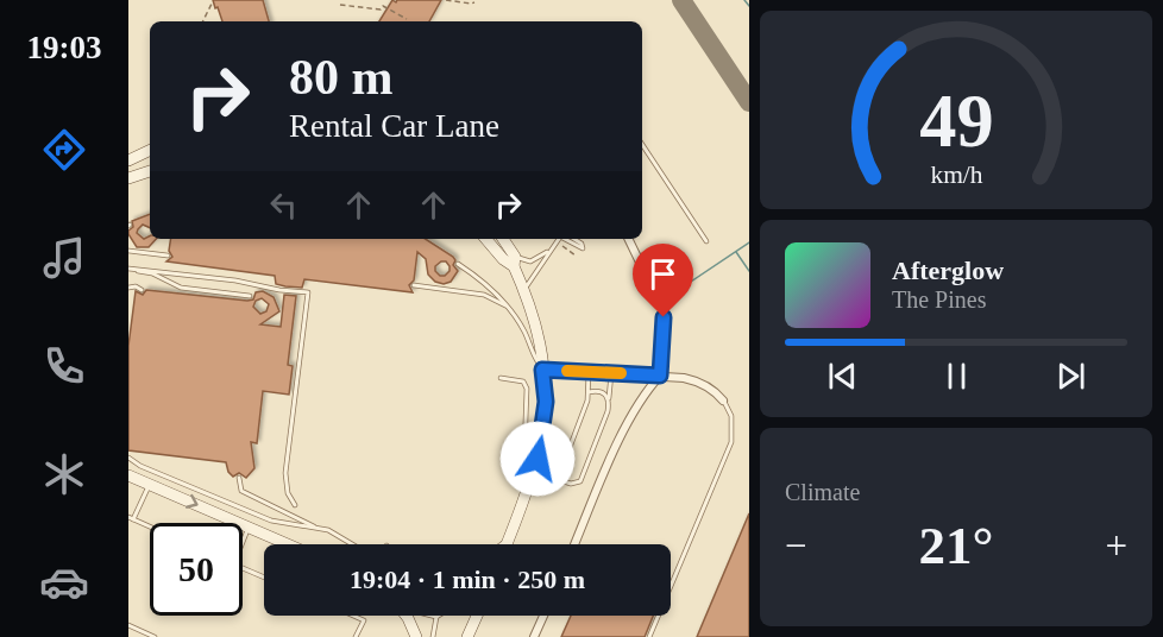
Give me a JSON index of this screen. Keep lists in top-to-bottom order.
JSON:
{
  "page": {
    "tabs": "19:03",
    "turn": ["80 m", "Rental Car Lane"],
    "song": ["Afterglow", "The Pines"],
    "tile": "Climate",
    "heat": ["−", "21°", "+"],
    "limit": "50",
    "trip": "19:04 · 1 min · 250 m",
    "gauge": ["49", "km/h"]
  }
}
